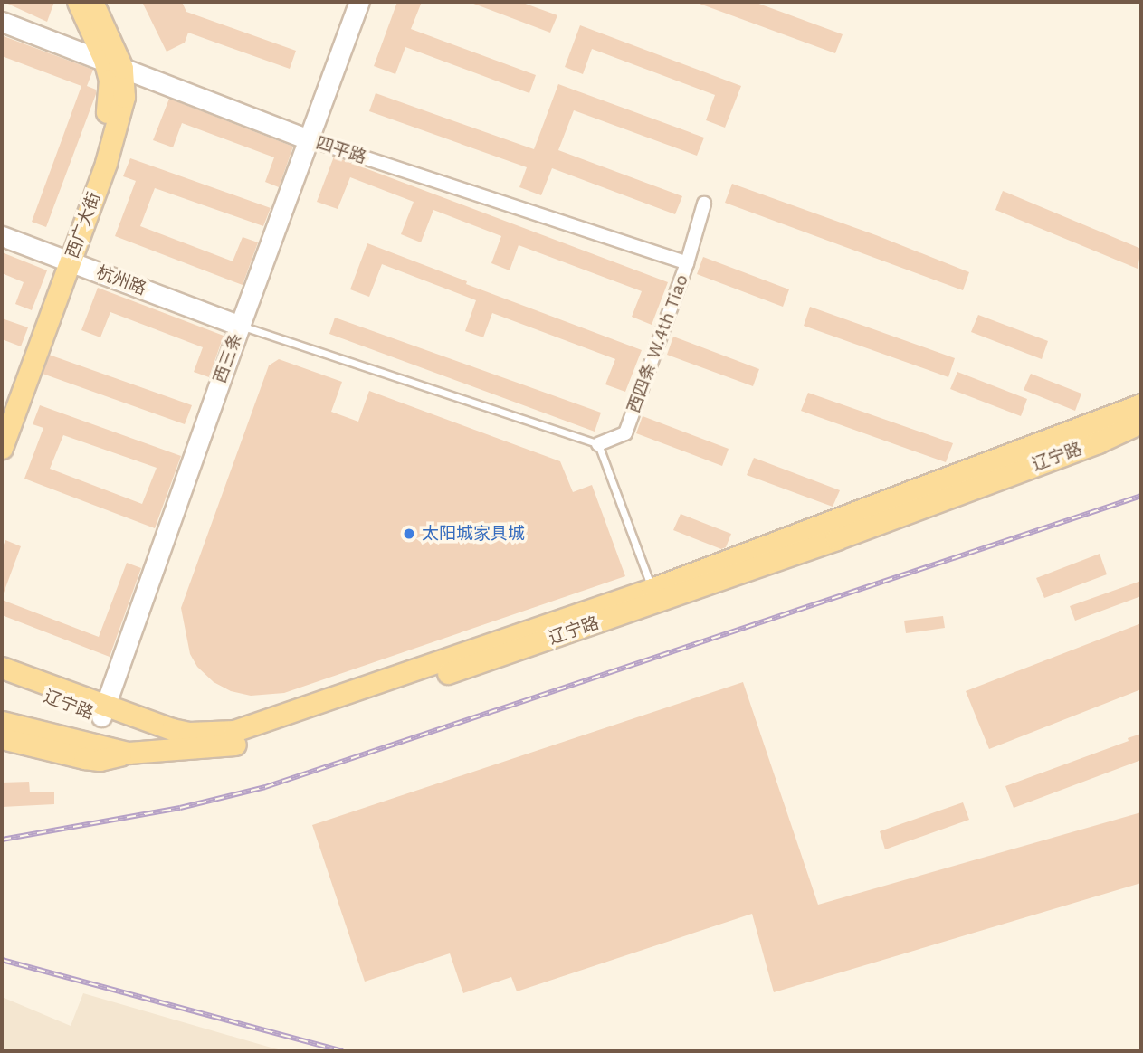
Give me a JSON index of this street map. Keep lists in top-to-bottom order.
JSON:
{
  "streets": {
    "main road": ["西广大街", "辽宁路"],
    "street": [
      "四平路",
      "杭州路",
      "西四条 W.4th Tiao",
      "西三条"
    ]
  },
  "crossings": [
    ["四平路", "西广大街"],
    ["四平路", "西四条 W.4th Tiao"],
    ["四平路", "西三条"],
    ["西广大街", "杭州路"],
    ["杭州路", "西三条"],
    ["西三条", "辽宁路"]
  ],
  "places": ["太阳城家具城"]
}
